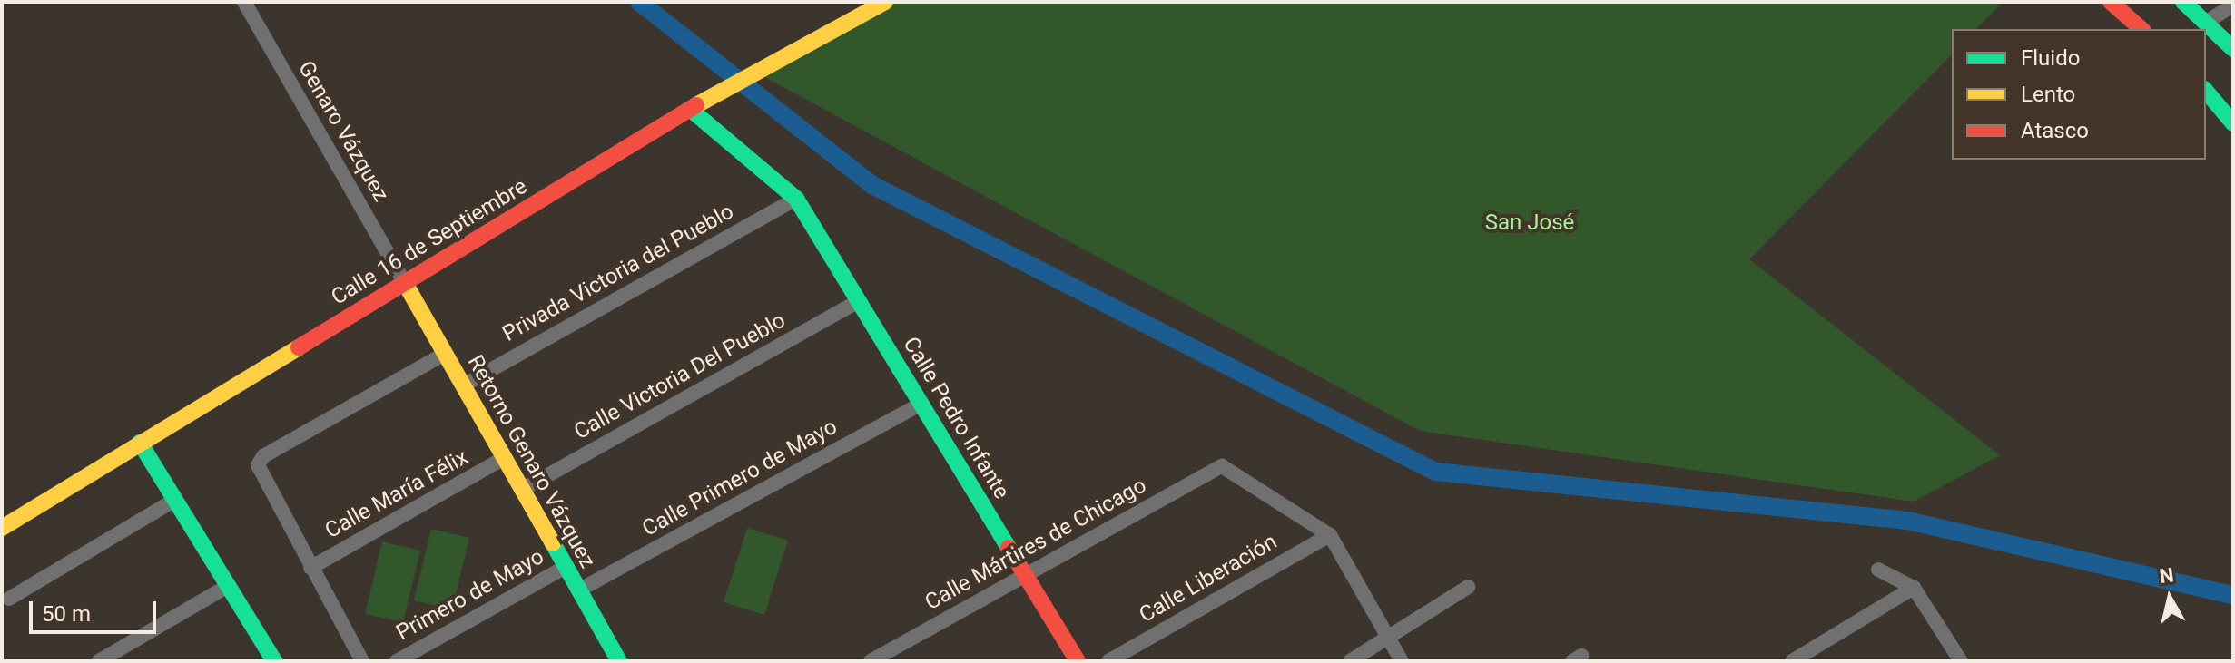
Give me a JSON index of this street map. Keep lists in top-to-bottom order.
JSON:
{
  "streets": {
    "street": [
      "Genaro Vázquez",
      "Calle 16 de Septiembre",
      "Privada Victoria del Pueblo",
      "Calle Victoria Del Pueblo",
      "Calle Pedro Infante",
      "Retorno Genaro Vázquez",
      "Calle Primero de Mayo",
      "Calle María Félix",
      "Calle Mártires de Chicago",
      "Calle Liberación",
      "Primero de Mayo"
    ]
  },
  "crossings": [
    ["Genaro Vázquez", "Calle 16 de Septiembre"],
    ["Genaro Vázquez", "Retorno Genaro Vázquez"],
    ["Calle 16 de Septiembre", "Calle Pedro Infante"],
    ["Calle 16 de Septiembre", "Retorno Genaro Vázquez"],
    ["Privada Victoria del Pueblo", "Calle Pedro Infante"],
    ["Privada Victoria del Pueblo", "Retorno Genaro Vázquez"],
    ["Calle Victoria Del Pueblo", "Calle Pedro Infante"],
    ["Calle Victoria Del Pueblo", "Retorno Genaro Vázquez"],
    ["Calle Pedro Infante", "Calle Primero de Mayo"],
    ["Calle Pedro Infante", "Calle Mártires de Chicago"],
    ["Retorno Genaro Vázquez", "Calle Primero de Mayo"],
    ["Retorno Genaro Vázquez", "Calle María Félix"],
    ["Retorno Genaro Vázquez", "Primero de Mayo"],
    ["Calle Mártires de Chicago", "Calle Liberación"]
  ],
  "parks": ["San José"],
  "legend": ["Fluido", "Lento", "Atasco"],
  "scale_bar": "50 m",
  "north": "top"
}
